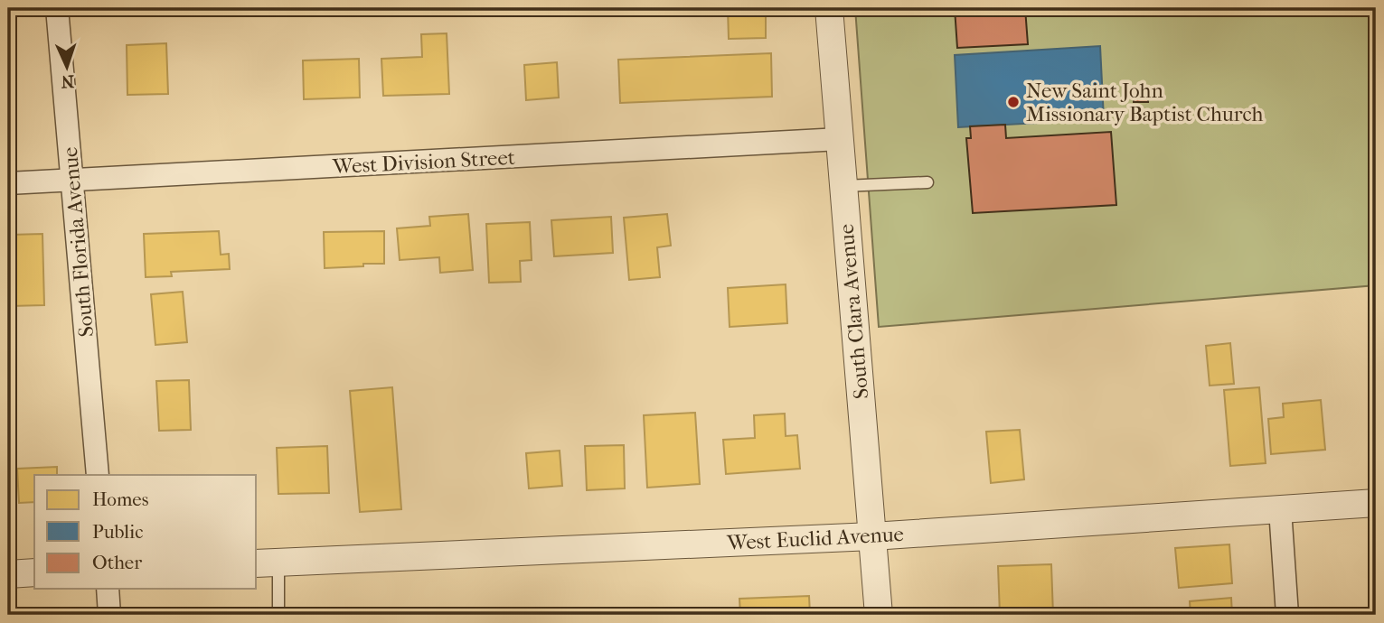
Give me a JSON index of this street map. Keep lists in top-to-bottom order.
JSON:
{
  "streets": {
    "street": [
      "West Division Street",
      "South Florida Avenue",
      "South Clara Avenue",
      "West Euclid Avenue"
    ]
  },
  "crossings": [
    ["West Division Street", "South Florida Avenue"],
    ["West Division Street", "South Clara Avenue"],
    ["South Clara Avenue", "West Euclid Avenue"]
  ],
  "places": ["New Saint John Missionary Baptist Church"],
  "legend": ["Homes", "Public", "Other"],
  "north": "bottom"
}
